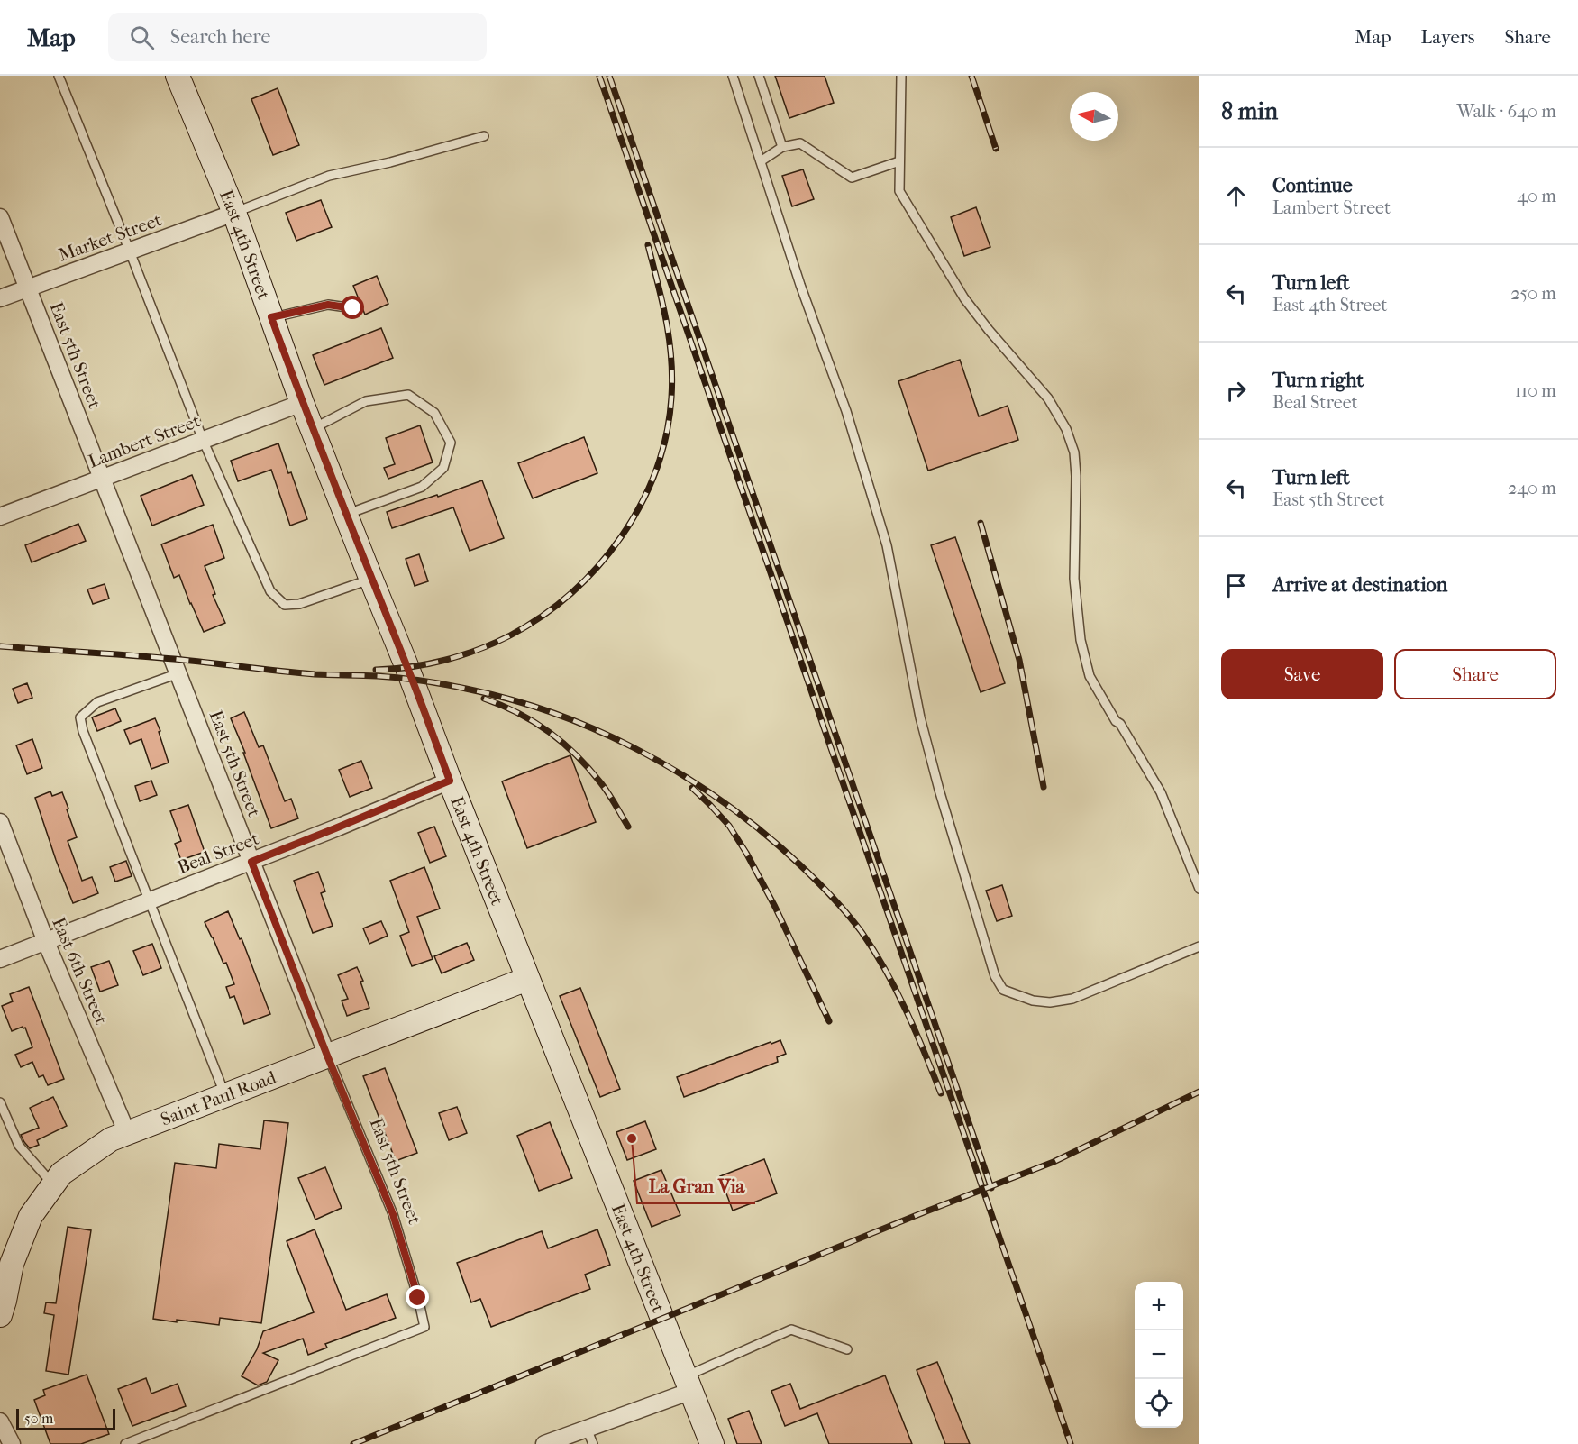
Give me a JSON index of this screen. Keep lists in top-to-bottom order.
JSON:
{
  "streets": {
    "main road": ["East 4th Street", "Saint Paul Road"],
    "street": [
      "Market Street",
      "East 5th Street",
      "Lambert Street",
      "Beal Street",
      "East 6th Street"
    ]
  },
  "crossings": [
    ["Market Street", "East 4th Street"],
    ["Market Street", "East 5th Street"],
    ["East 4th Street", "Lambert Street"],
    ["East 4th Street", "Beal Street"],
    ["East 4th Street", "Saint Paul Road"],
    ["East 5th Street", "Lambert Street"],
    ["East 5th Street", "Beal Street"],
    ["East 5th Street", "Saint Paul Road"],
    ["Beal Street", "East 6th Street"],
    ["East 6th Street", "Saint Paul Road"]
  ],
  "places": ["La Gran Via"],
  "scale_bar": "50 m",
  "north": "left",
  "page": {
    "header": "Map",
    "search": "Search here",
    "nav": ["Map", "Layers", "Share"],
    "heading": ["8 min", "Walk · 640 m"],
    "list": [
      ["Continue", "Lambert Street", "40 m"],
      ["Turn left", "East 4th Street", "250 m"],
      ["Turn right", "Beal Street", "110 m"],
      ["Turn left", "East 5th Street", "240 m"],
      "Arrive at destination"
    ],
    "buttons": ["Save", "Share"],
    "map_buttons": ["+", "−"],
    "scale": "50 m"
  }
}
